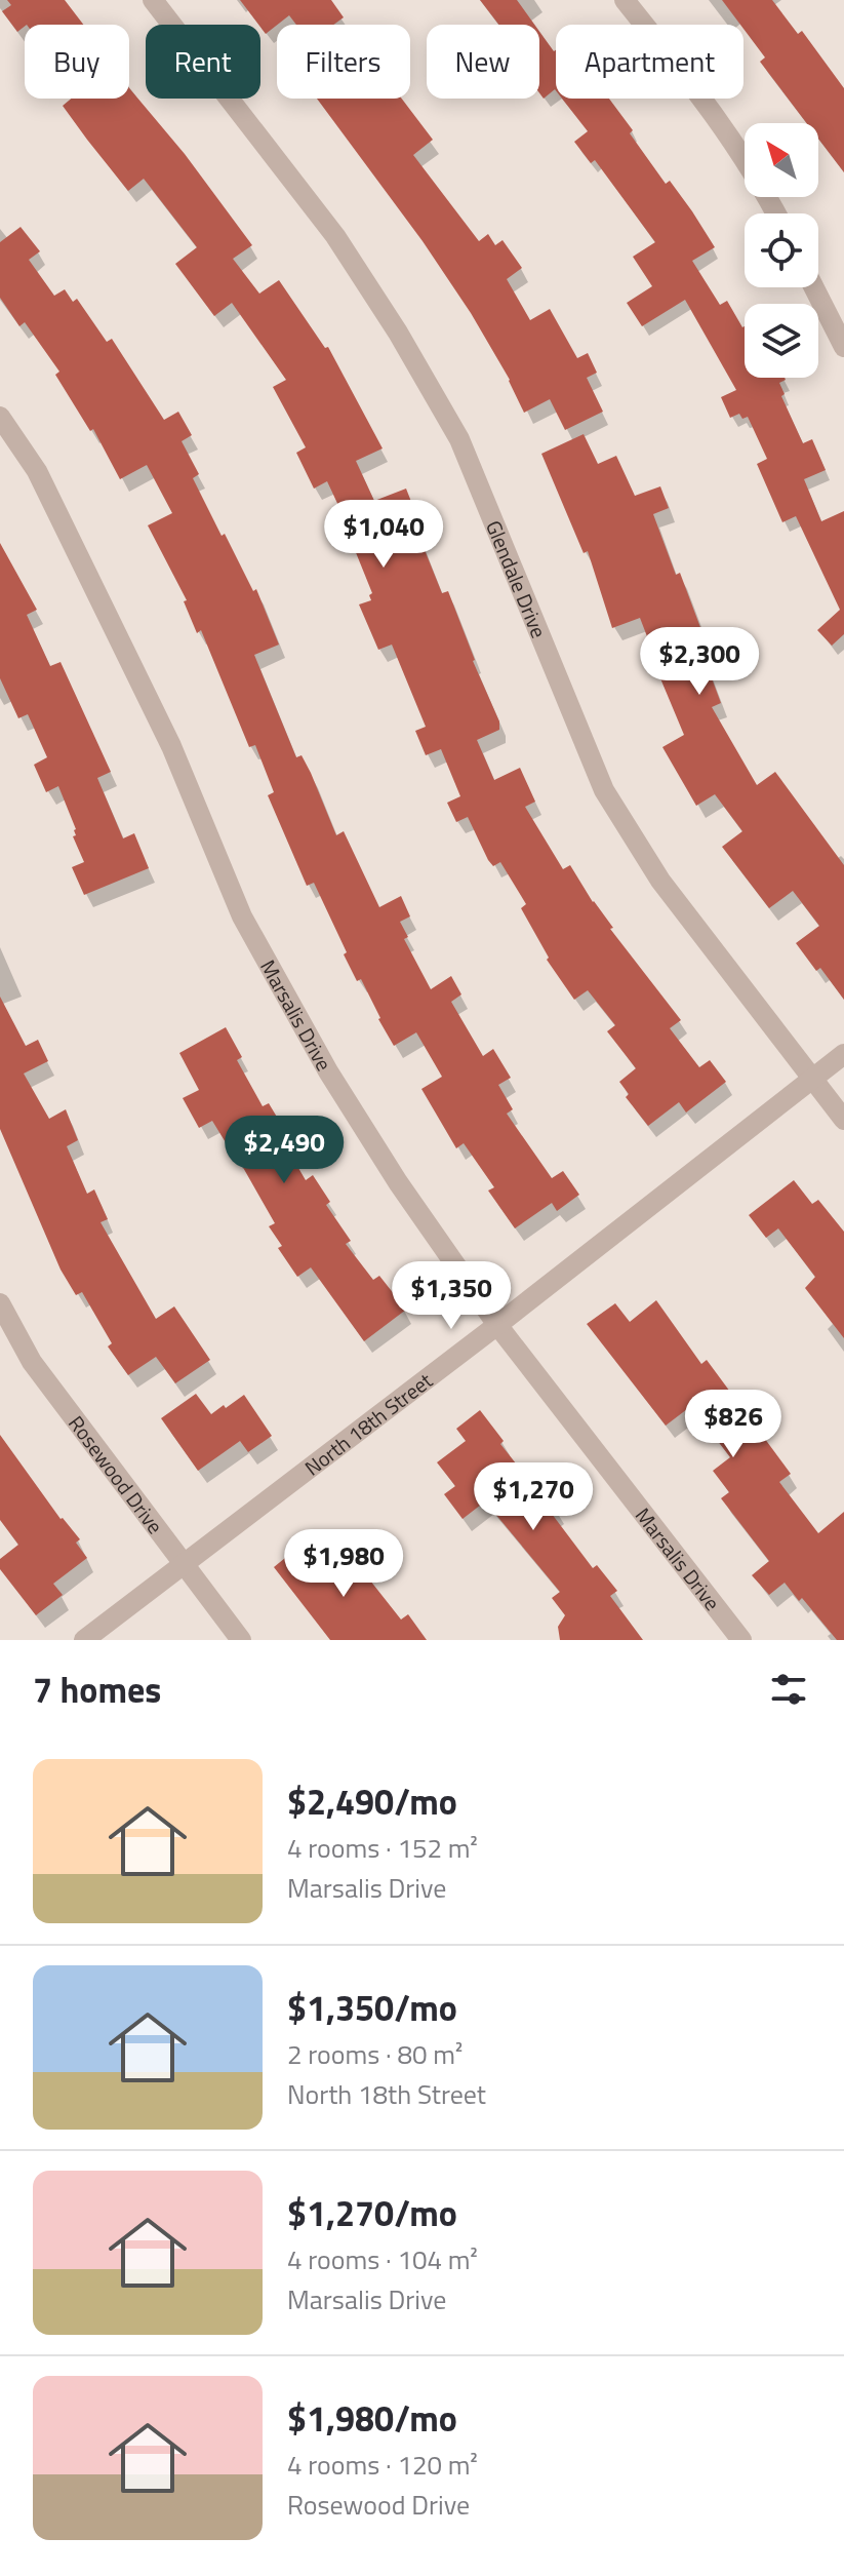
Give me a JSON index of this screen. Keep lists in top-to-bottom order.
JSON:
{
  "streets": {
    "street": [
      "Glendale Drive",
      "Marsalis Drive",
      "North 18th Street",
      "Rosewood Drive"
    ]
  },
  "crossings": [
    ["Glendale Drive", "North 18th Street"],
    ["Marsalis Drive", "North 18th Street"],
    ["North 18th Street", "Rosewood Drive"]
  ],
  "north": "top left",
  "page": {
    "chip": [
      "Buy",
      "Rent",
      "Filters",
      "New",
      "Apartment"
    ],
    "price": [
      "$1,040",
      "$2,300",
      "$2,490",
      "$1,350",
      "$826",
      "$1,270",
      "$1,980"
    ],
    "heading": "7 homes",
    "list": [
      {
        "name": "$2,490/mo",
        "note": "4 rooms · 152 m² · Marsalis Drive"
      },
      {
        "name": "$1,350/mo",
        "note": "2 rooms · 80 m² · North 18th Street"
      },
      {
        "name": "$1,270/mo",
        "note": "4 rooms · 104 m² · Marsalis Drive"
      },
      {
        "name": "$1,980/mo",
        "note": "4 rooms · 120 m² · Rosewood Drive"
      }
    ]
  }
}
